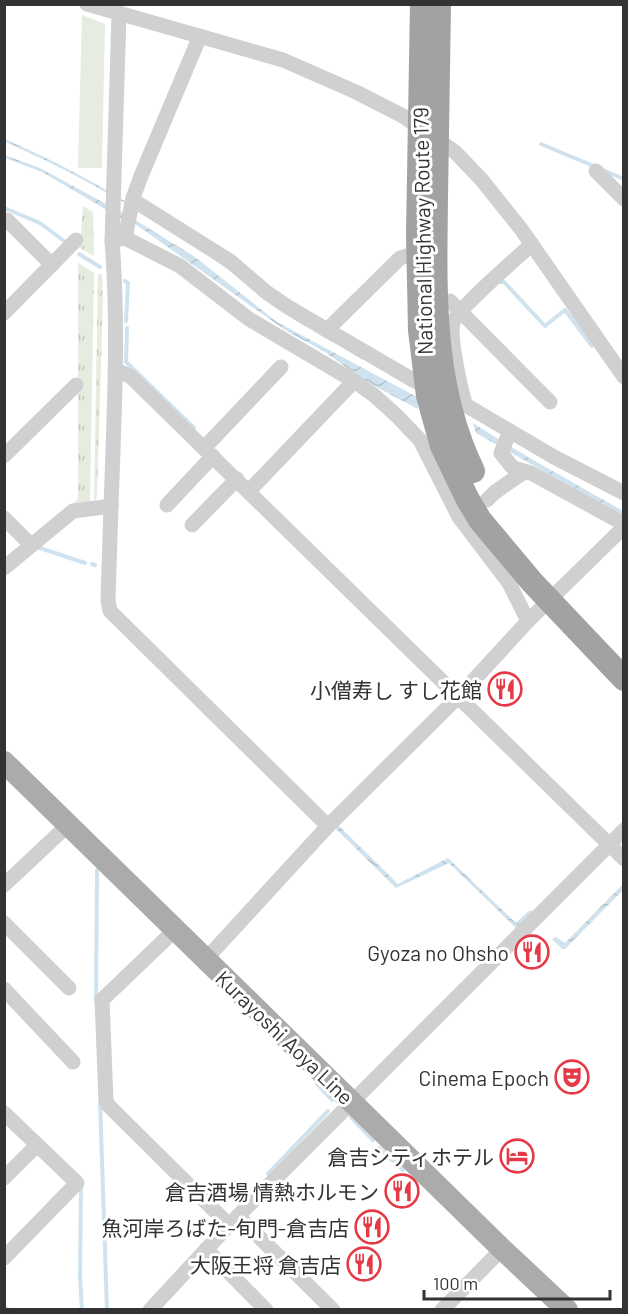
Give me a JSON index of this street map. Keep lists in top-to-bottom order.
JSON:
{
  "streets": {
    "highway": ["National Highway Route 179"],
    "main road": ["Kurayoshi Aoya Line"]
  },
  "places": {
    "restaurant": [
      "小僧寿し すし花館",
      "Gyoza no Ohsho",
      "倉吉酒場 情熱ホルモン",
      "魚河岸ろばた-旬門-倉吉店",
      "大阪王将 倉吉店"
    ],
    "theatre": ["Cinema Epoch"],
    "hotel": ["倉吉シティホテル"]
  },
  "scale_bar": "100 m"
}
